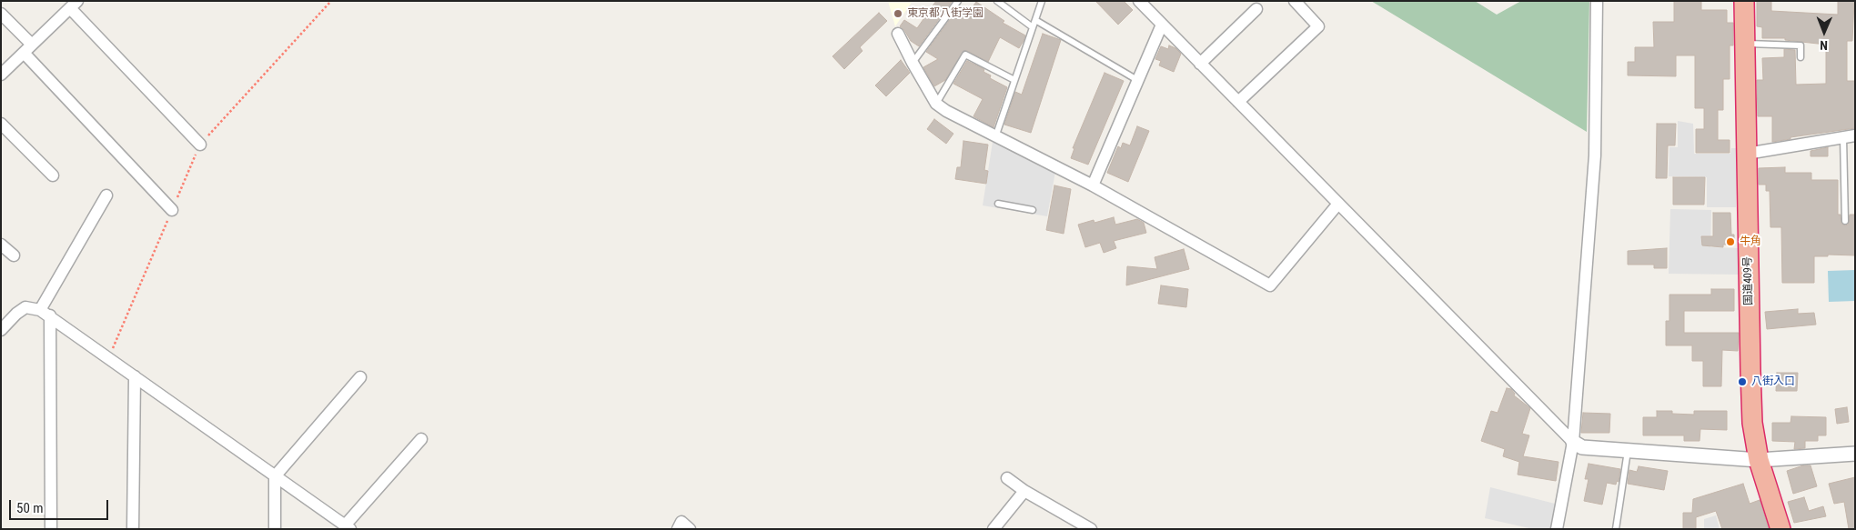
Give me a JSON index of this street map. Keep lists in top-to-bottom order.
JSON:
{
  "streets": {
    "highway": ["国道409号"]
  },
  "places": ["東京都八街学園", "牛角", "八街入口"],
  "scale_bar": "50 m",
  "north": "bottom"
}
